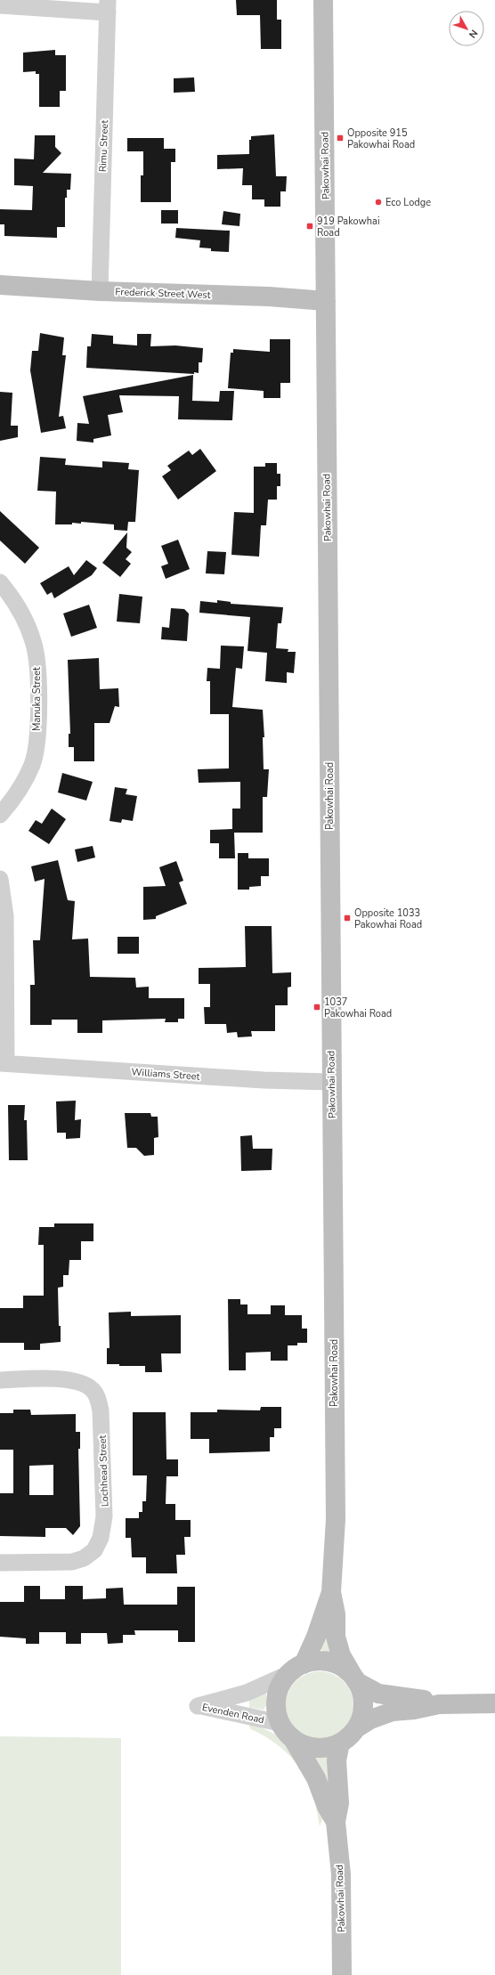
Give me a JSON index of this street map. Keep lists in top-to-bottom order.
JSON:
{
  "streets": {
    "main road": ["Pakowhai Road", "Frederick Street West"],
    "street": [
      "Rimu Street",
      "Manuka Street",
      "Williams Street",
      "Lochhead Street",
      "Evenden Road"
    ]
  },
  "crossings": [
    ["Rimu Street", "Frederick Street West"],
    ["Pakowhai Road", "Frederick Street West"],
    ["Pakowhai Road", "Williams Street"],
    ["Pakowhai Road", "Evenden Road"]
  ],
  "places": {
    "transit": [
      "Opposite 915 Pakowhai Road",
      "919 Pakowhai Road",
      "Opposite 1033 Pakowhai Road",
      "1037 Pakowhai Road"
    ],
    "other": ["Eco Lodge"]
  },
  "north": "bottom right"
}
